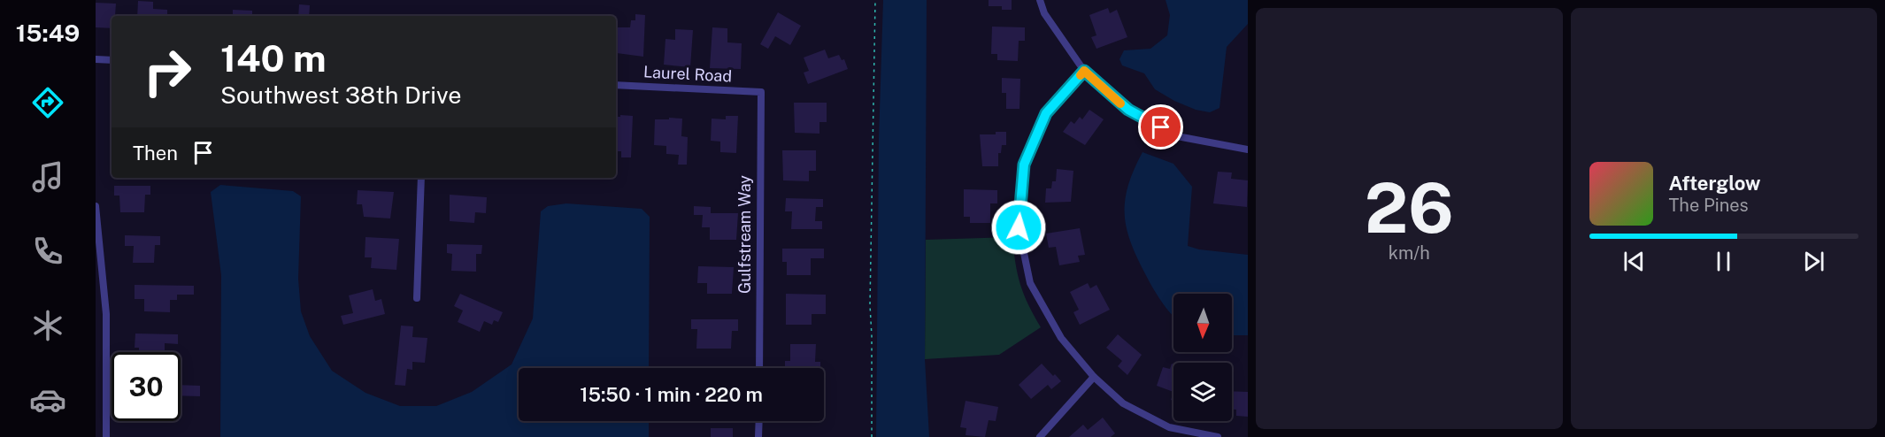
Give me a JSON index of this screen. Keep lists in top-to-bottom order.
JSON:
{
  "streets": {
    "street": ["Laurel Road", "Gulfstream Way"]
  },
  "crossings": [
    ["Laurel Road", "Gulfstream Way"]
  ],
  "north": "bottom",
  "page": {
    "tabs": "15:49",
    "tile": ["26", "km/h"],
    "turn": ["140 m", "Southwest 38th Drive"],
    "then": "Then",
    "song": ["Afterglow", "The Pines"],
    "limit": "30",
    "trip": "15:50 · 1 min · 220 m"
  }
}
